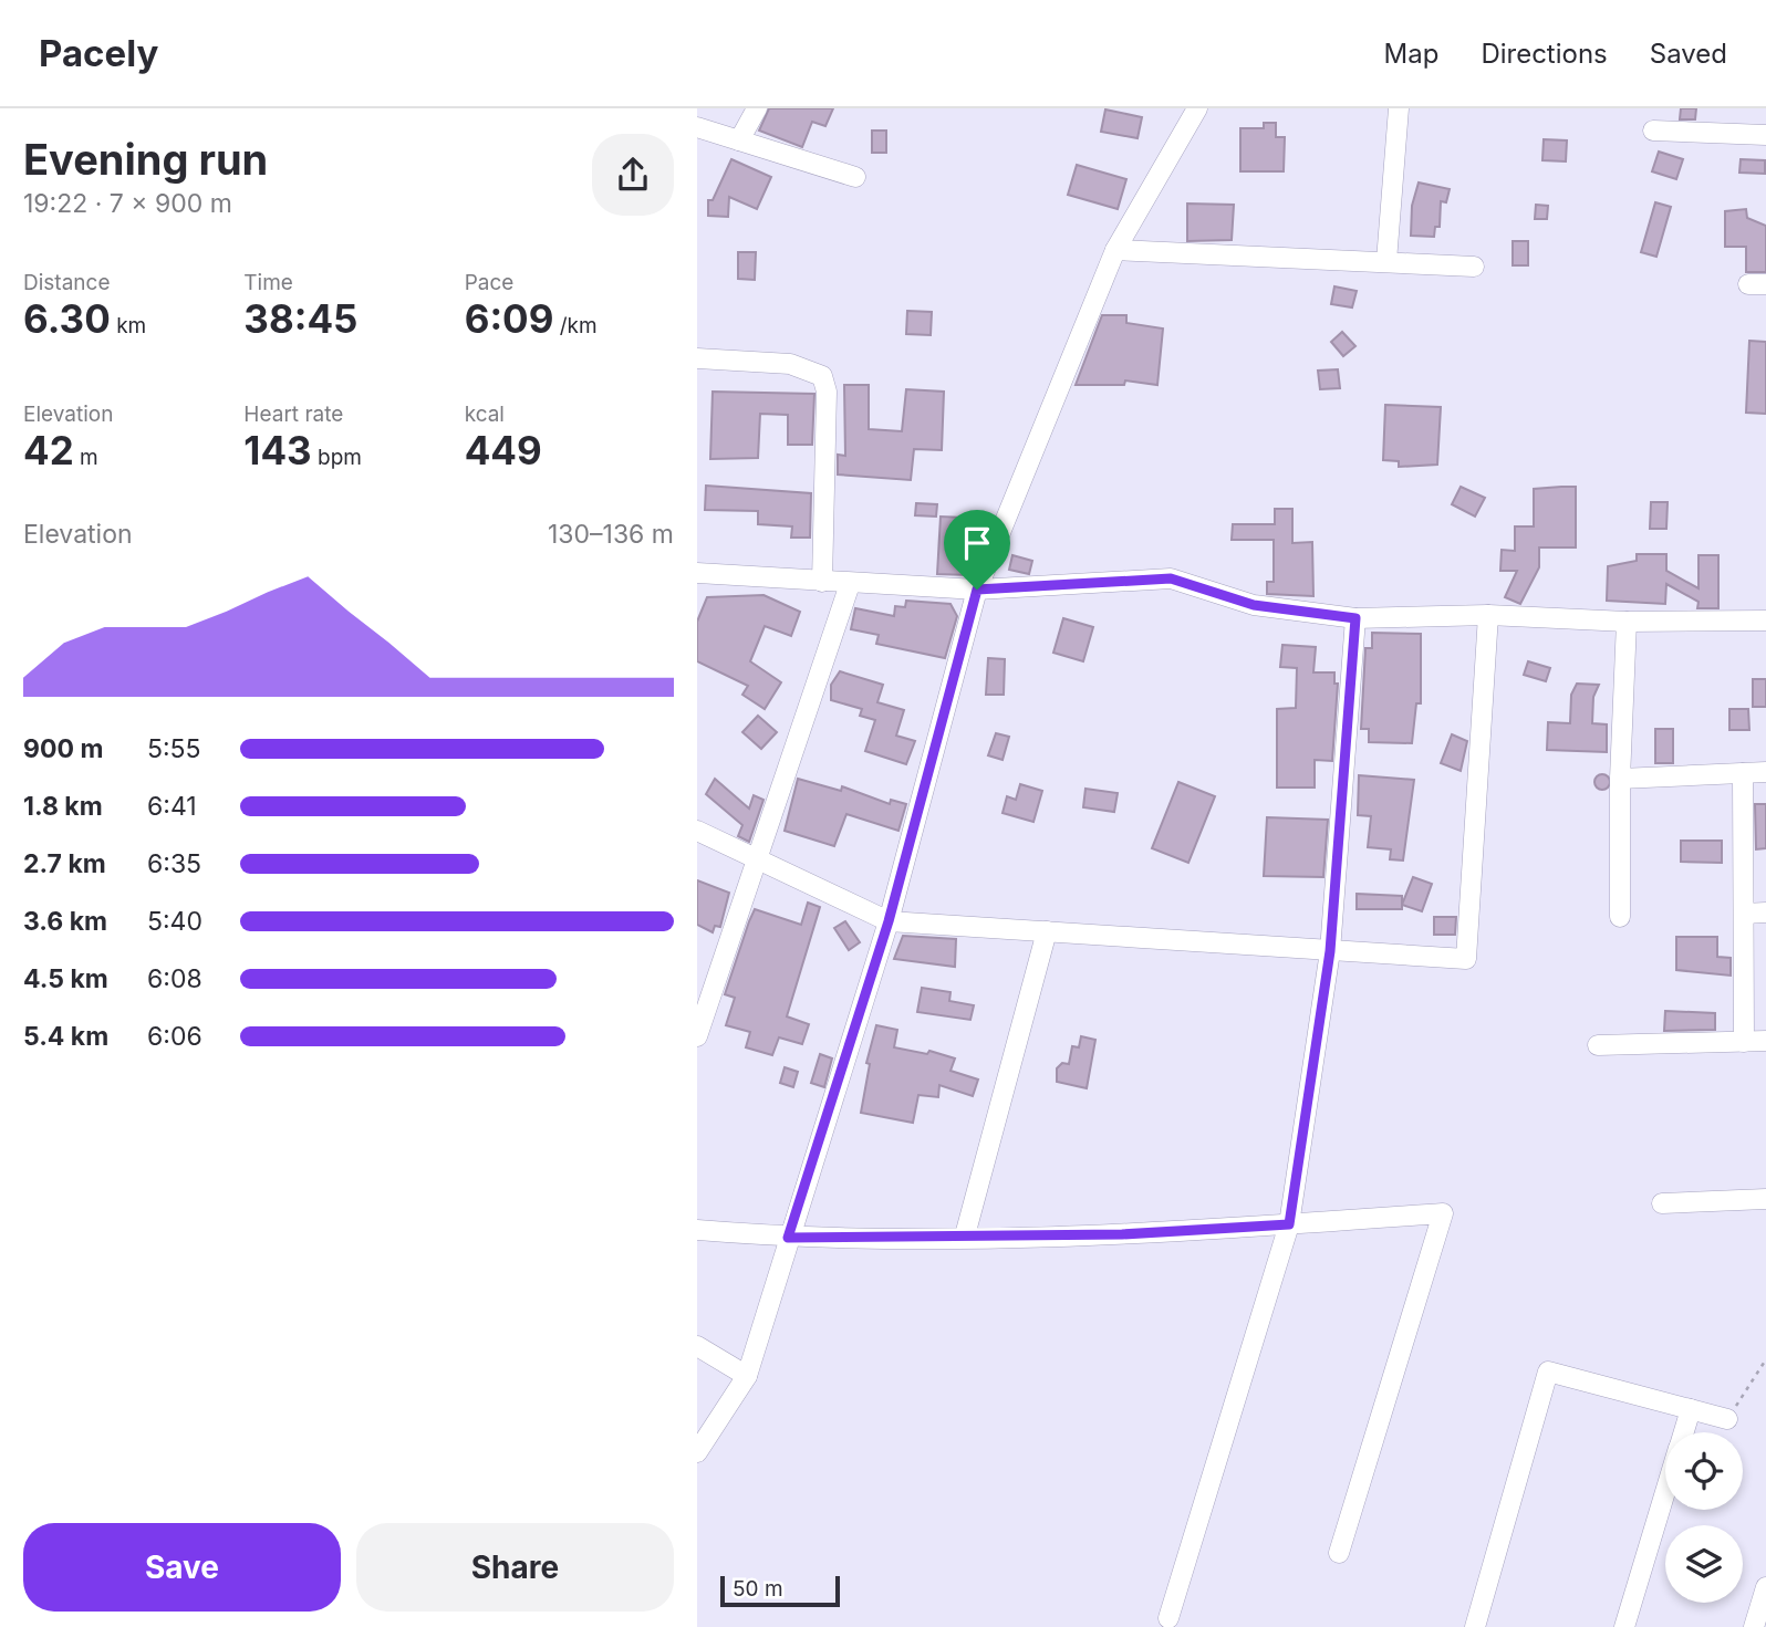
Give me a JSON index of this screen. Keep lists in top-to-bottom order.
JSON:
{
  "scale_bar": "50 m",
  "page": {
    "header": "Pacely",
    "nav": ["Map", "Directions", "Saved"],
    "heading": ["Evening run", "19:22 · 7 × 900 m"],
    "stats": [
      ["Distance", "6.30 km"],
      ["Time", "38:45"],
      ["Pace", "6:09 /km"],
      ["Elevation", "42 m"],
      ["Heart rate", "143 bpm"],
      ["kcal", "449"]
    ],
    "chart": ["Elevation", "130–136 m"],
    "list": [
      {
        "name": "900 m",
        "note": "5:55"
      },
      {
        "name": "1.8 km",
        "note": "6:41"
      },
      {
        "name": "2.7 km",
        "note": "6:35"
      },
      {
        "name": "3.6 km",
        "note": "5:40"
      },
      {
        "name": "4.5 km",
        "note": "6:08"
      },
      {
        "name": "5.4 km",
        "note": "6:06"
      }
    ],
    "buttons": ["Save", "Share"],
    "scale": "50 m"
  }
}
